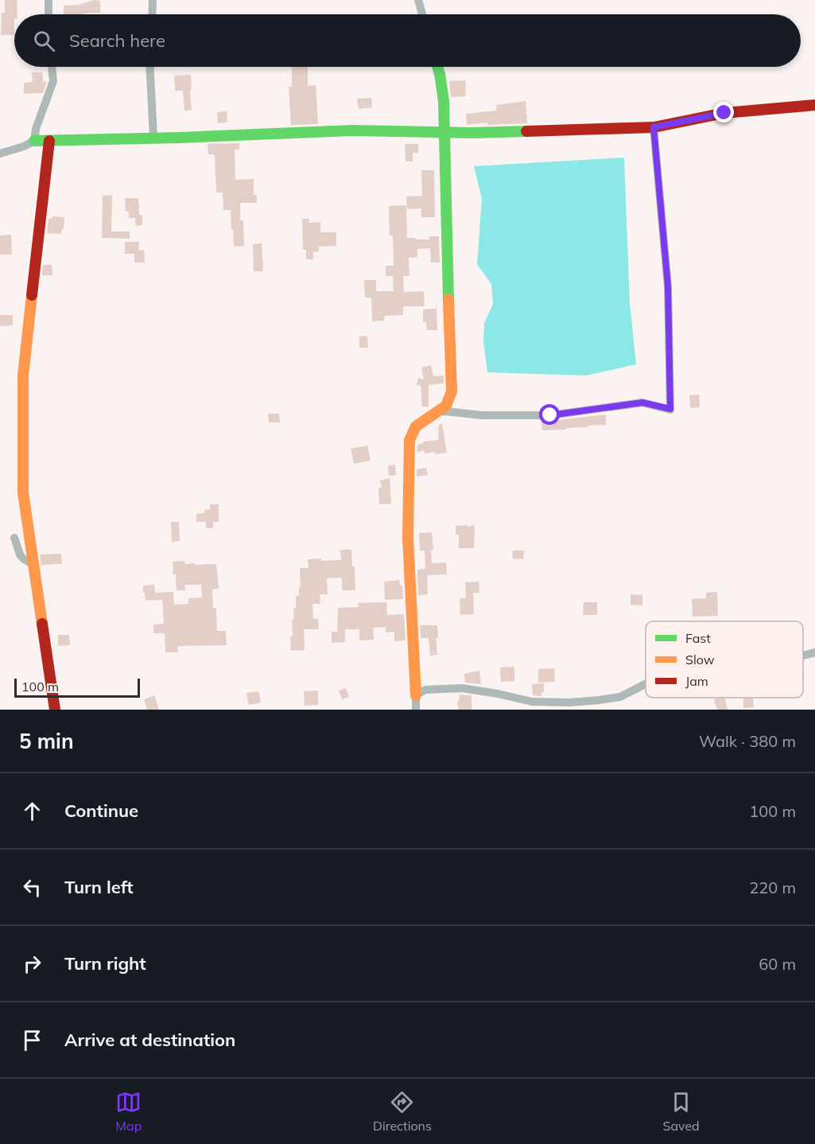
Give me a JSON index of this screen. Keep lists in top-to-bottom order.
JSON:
{
  "legend": ["Fast", "Slow", "Jam"],
  "scale_bar": "100 m",
  "page": {
    "search": "Search here",
    "scale": "100 m",
    "heading": ["5 min", "Walk · 380 m"],
    "list": [
      ["Continue", "100 m"],
      ["Turn left", "220 m"],
      ["Turn right", "60 m"],
      "Arrive at destination"
    ],
    "nav": ["Map", "Directions", "Saved"]
  }
}
